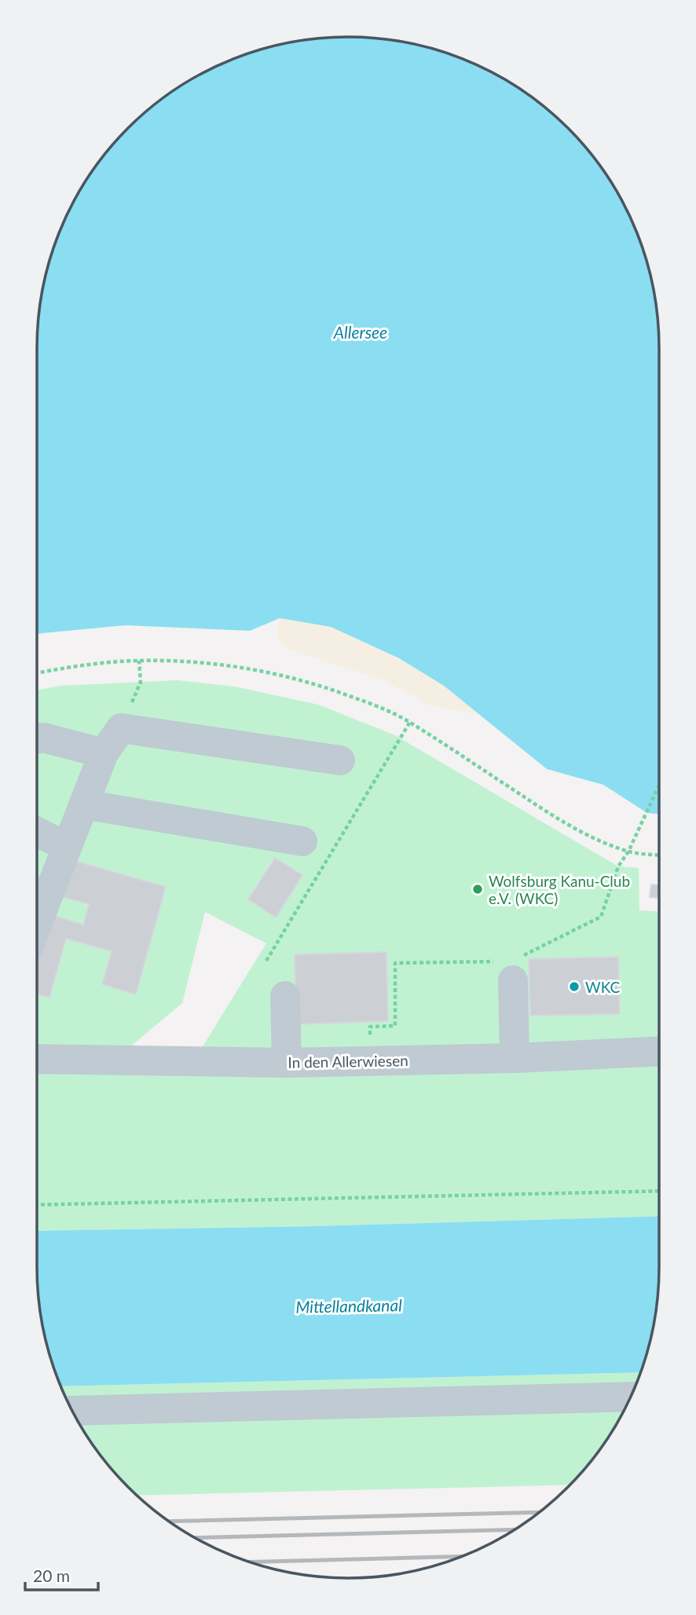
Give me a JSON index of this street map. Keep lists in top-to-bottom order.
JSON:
{
  "streets": {
    "street": ["In den Allerwiesen"]
  },
  "water": ["Allersee", "Mittellandkanal"],
  "places": ["Wolfsburg Kanu-Club e.V. (WKC)", "WKC"],
  "scale_bar": "20 m"
}
